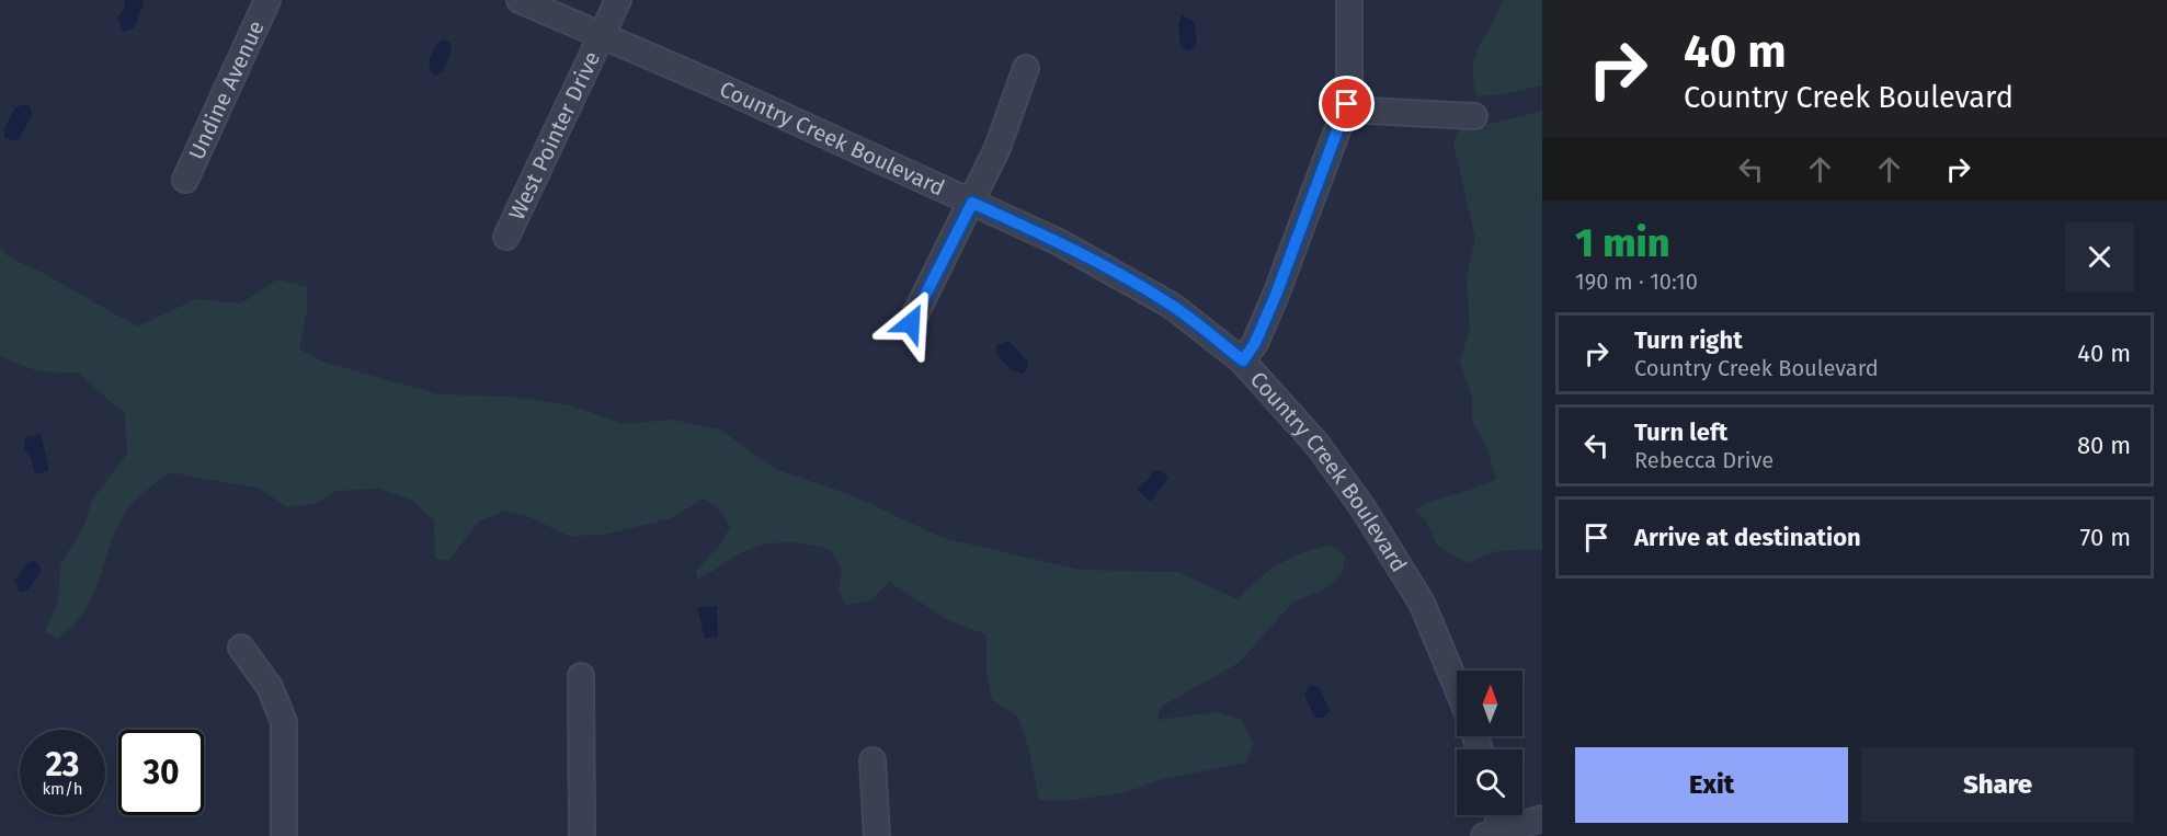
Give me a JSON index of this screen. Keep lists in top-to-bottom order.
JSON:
{
  "streets": {
    "street": ["Undine Avenue", "West Pointer Drive", "Country Creek Boulevard"]
  },
  "crossings": [
    ["West Pointer Drive", "Country Creek Boulevard"]
  ],
  "north": "top",
  "page": {
    "turn": ["40 m", "Country Creek Boulevard"],
    "heading": ["1 min", "190 m · 10:10"],
    "list": [
      {
        "name": "Turn right",
        "note": "Country Creek Boulevard",
        "value": "40 m"
      },
      {
        "name": "Turn left",
        "note": "Rebecca Drive",
        "value": "80 m"
      },
      {
        "name": "Arrive at destination",
        "value": "70 m"
      }
    ],
    "speed": "23 km/h",
    "limit": "30",
    "buttons": ["Exit", "Share"]
  }
}
